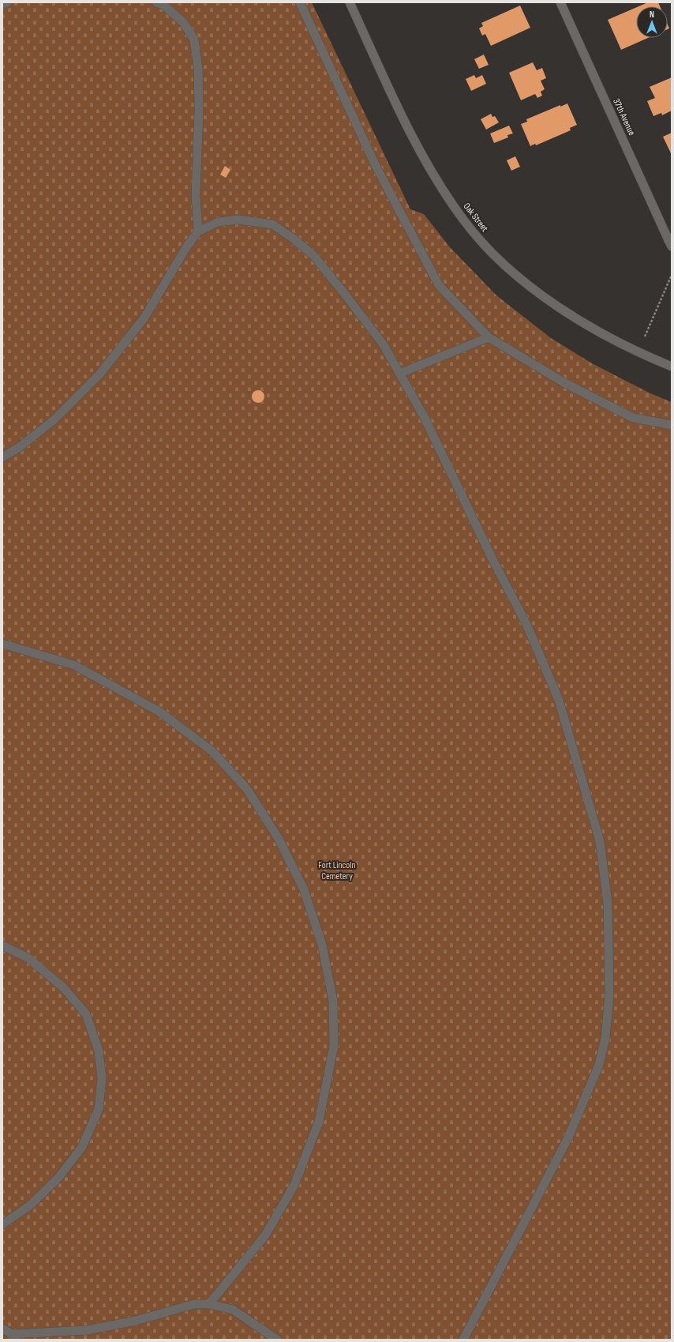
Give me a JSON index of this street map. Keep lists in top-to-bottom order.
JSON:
{
  "streets": {
    "street": ["37th Avenue", "Oak Street"]
  },
  "parks": ["Fort Lincoln Cemetery"],
  "north": "top"
}
